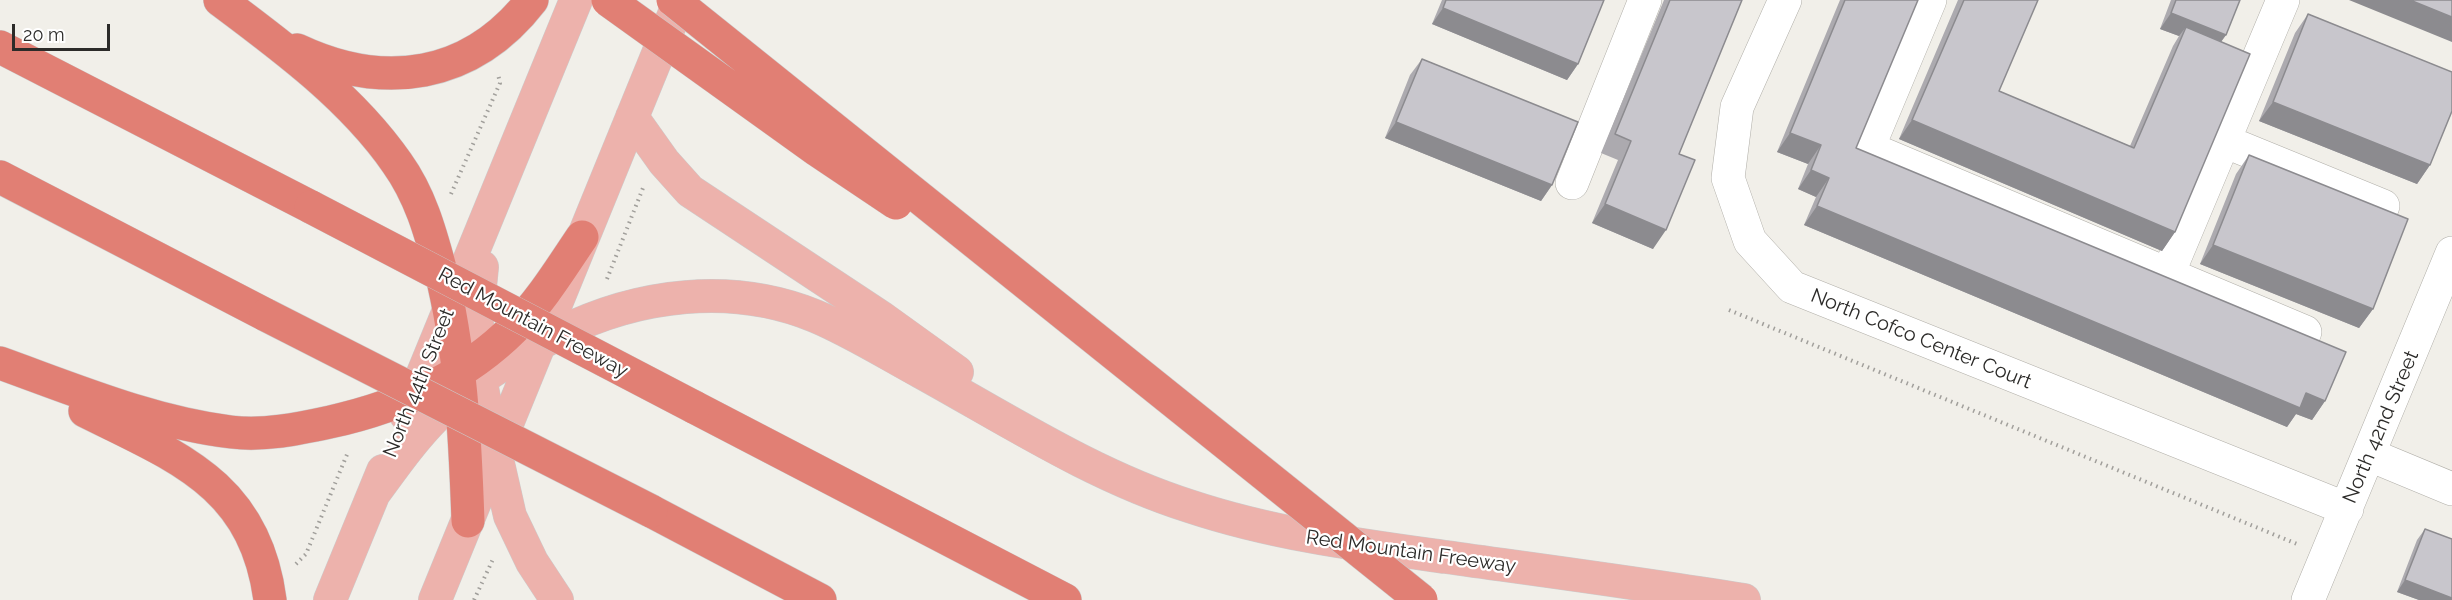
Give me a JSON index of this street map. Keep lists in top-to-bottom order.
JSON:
{
  "streets": {
    "highway": ["Red Mountain Freeway"],
    "main road": ["North 44th Street"],
    "street": ["North Cofco Center Court", "North 42nd Street"]
  },
  "crossings": [
    ["North Cofco Center Court", "North 42nd Street"]
  ],
  "scale_bar": "20 m"
}
